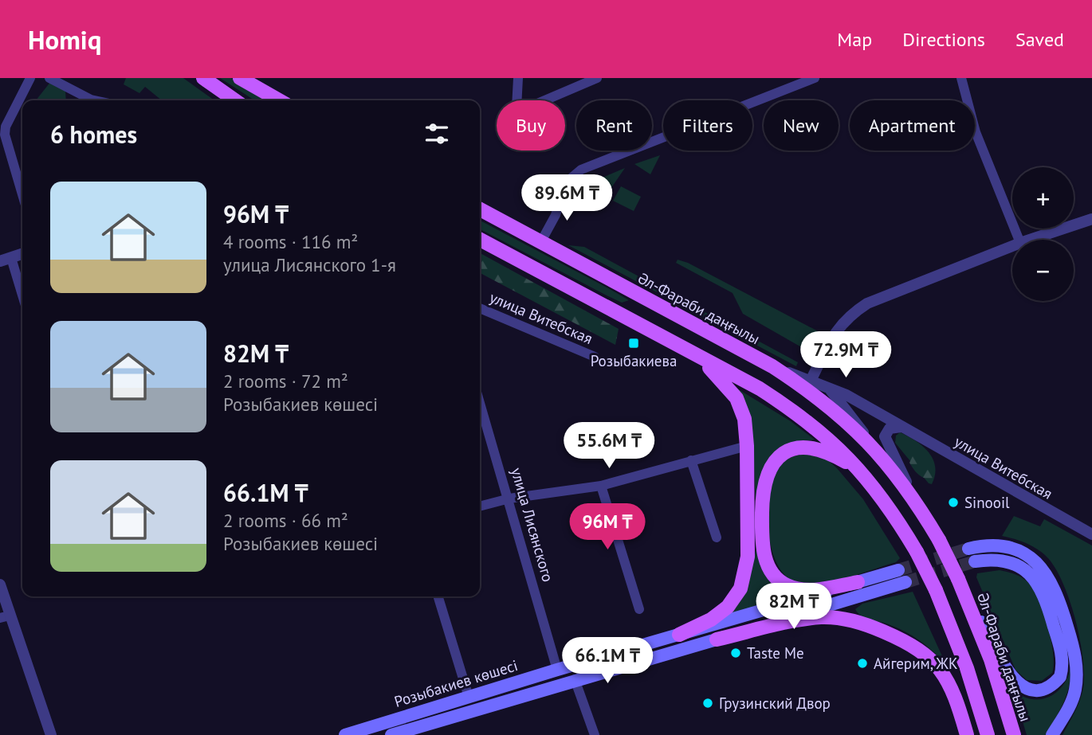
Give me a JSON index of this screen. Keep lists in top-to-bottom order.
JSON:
{
  "streets": {
    "main road": ["Әл-Фараби даңғылы", "Розыбакиев көшесі"],
    "street": ["улица Витебская", "улица Лисянского"]
  },
  "crossings": [
    ["Әл-Фараби даңғылы", "улица Витебская"],
    ["улица Лисянского", "Розыбакиев көшесі"]
  ],
  "places": {
    "transit": ["Розыбакиева"],
    "other": [
      "Sinooil",
      "Taste Me",
      "Айгерим, ЖК",
      "Грузинский Двор"
    ]
  },
  "page": {
    "header": "Homiq",
    "nav": ["Map", "Directions", "Saved"],
    "chip": [
      "Buy",
      "Rent",
      "Filters",
      "New",
      "Apartment"
    ],
    "heading": "6 homes",
    "map_buttons": ["+", "−"],
    "list": [
      {
        "name": "96M ₸",
        "note": "4 rooms · 116 m² · улица Лисянского 1-я"
      },
      {
        "name": "82M ₸",
        "note": "2 rooms · 72 m² · Розыбакиев көшесі"
      },
      {
        "name": "66.1M ₸",
        "note": "2 rooms · 66 m² · Розыбакиев көшесі"
      }
    ],
    "price": [
      "89.6M ₸",
      "72.9M ₸",
      "55.6M ₸",
      "96M ₸",
      "82M ₸",
      "66.1M ₸"
    ]
  }
}
